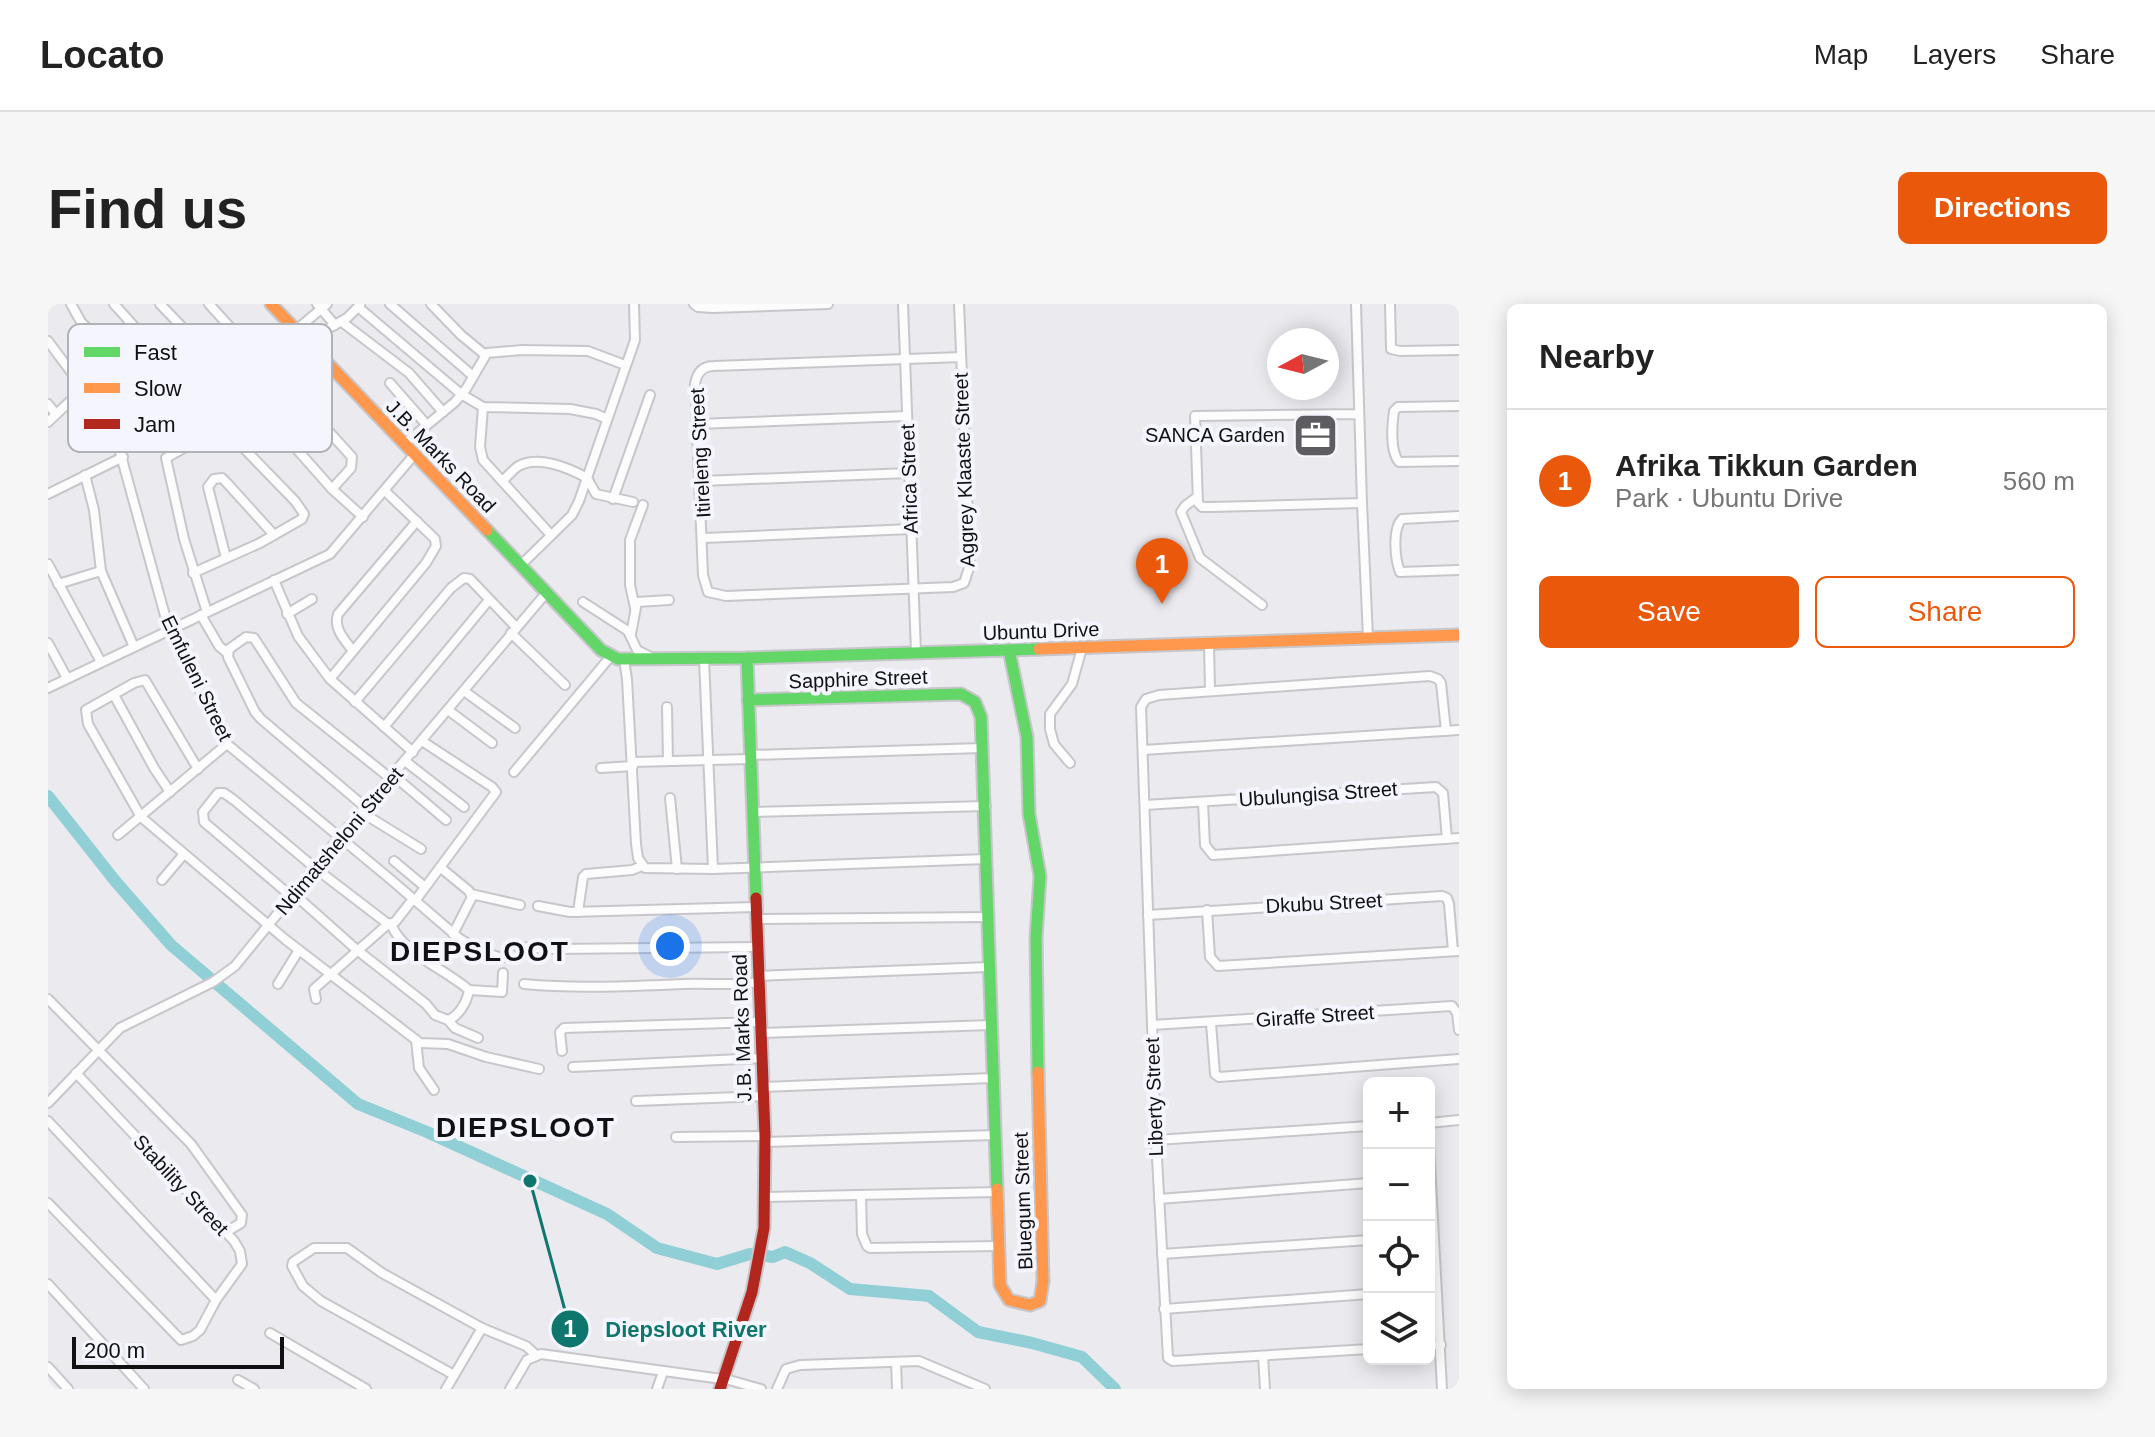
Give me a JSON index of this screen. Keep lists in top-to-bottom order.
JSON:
{
  "streets": {
    "street": [
      "Itireleng Street",
      "J.B. Marks Road",
      "Aggrey Klaaste Street",
      "Africa Street",
      "Ubuntu Drive",
      "Emfuleni Street",
      "Sapphire Street",
      "Ubulungisa Street",
      "Ndimatsheloni Street",
      "Dkubu Street",
      "Giraffe Street",
      "Liberty Street",
      "Stability Street",
      "Bluegum Street"
    ]
  },
  "crossings": [
    ["Itireleng Street", "Aggrey Klaaste Street"],
    ["Itireleng Street", "Africa Street"],
    ["J.B. Marks Road", "Ubuntu Drive"],
    ["J.B. Marks Road", "Sapphire Street"],
    ["J.B. Marks Road", "Ndimatsheloni Street"],
    ["Aggrey Klaaste Street", "Africa Street"],
    ["Africa Street", "Ubuntu Drive"],
    ["Ubuntu Drive", "Bluegum Street"],
    ["Emfuleni Street", "Ndimatsheloni Street"],
    ["Sapphire Street", "Bluegum Street"],
    ["Ubulungisa Street", "Liberty Street"],
    ["Ndimatsheloni Street", "Stability Street"],
    ["Dkubu Street", "Liberty Street"],
    ["Giraffe Street", "Liberty Street"]
  ],
  "districts": ["DIEPSLOOT", "DIEPSLOOT"],
  "places": {
    "office": ["SANCA Garden"],
    "other": ["Diepsloot River"]
  },
  "legend": ["Fast", "Slow", "Jam"],
  "scale_bar": "200 m",
  "north": "left",
  "page": {
    "header": "Locato",
    "nav": ["Map", "Layers", "Share"],
    "buttons": [
      "Directions",
      ["Save", "Share"]
    ],
    "title": "Find us",
    "heading": "Nearby",
    "list": [
      {
        "mark": "1",
        "name": "Afrika Tikkun Garden",
        "note": "Park · Ubuntu Drive",
        "value": "560 m"
      }
    ],
    "pins": "1",
    "map_buttons": ["+", "−"],
    "scale": "200 m"
  }
}
